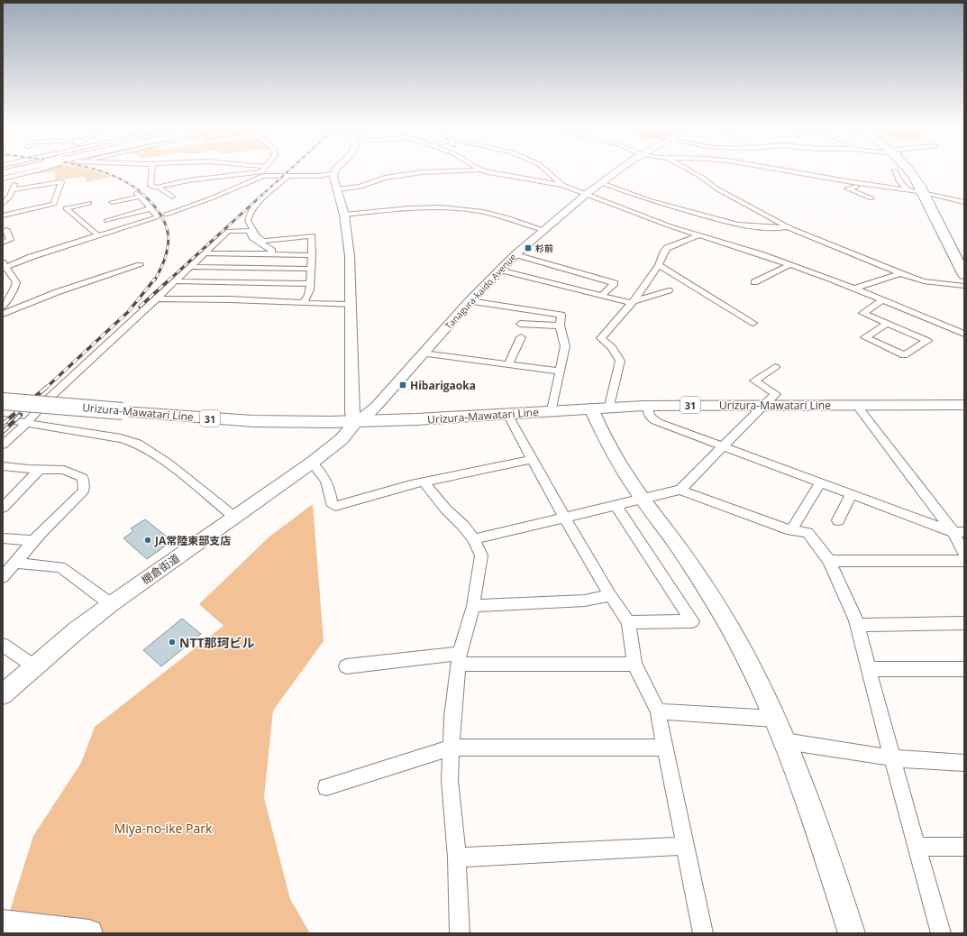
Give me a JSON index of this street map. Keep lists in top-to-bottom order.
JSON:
{
  "streets": {
    "main road": ["31", "Urizura-Mawatari Line"],
    "street": ["Tanagura-kaido Avenue", "棚倉街道"]
  },
  "crossings": [
    ["Tanagura-kaido Avenue", "Urizura-Mawatari Line"],
    ["Tanagura-kaido Avenue", "棚倉街道"],
    ["Urizura-Mawatari Line", "棚倉街道"]
  ],
  "parks": ["Miya-no-ike Park"],
  "places": {
    "transit": ["杉前", "Hibarigaoka"],
    "other": ["JA常陸東部支店", "NTT那珂ビル"]
  }
}
